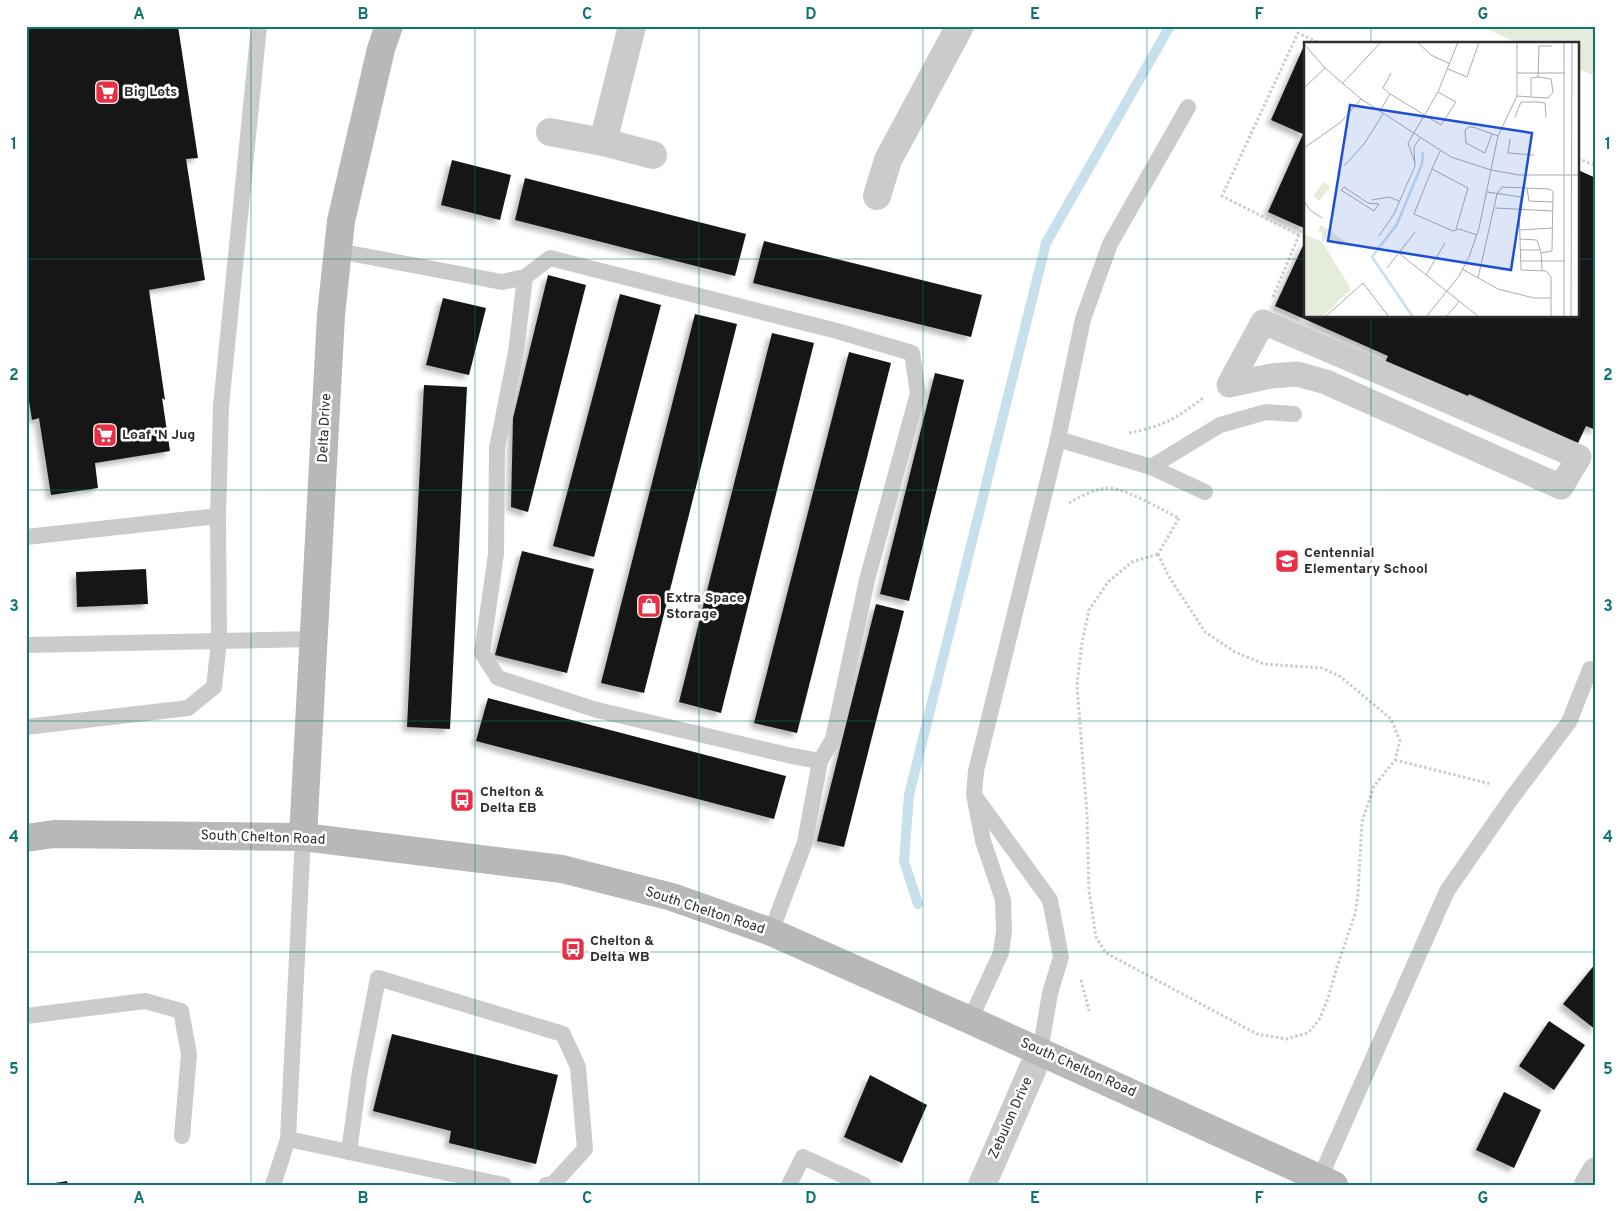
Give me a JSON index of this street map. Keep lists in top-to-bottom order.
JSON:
{
  "streets": {
    "main road": ["Delta Drive", "South Chelton Road"],
    "street": ["Zebulon Drive"]
  },
  "crossings": [
    ["Delta Drive", "South Chelton Road"],
    ["South Chelton Road", "Zebulon Drive"]
  ],
  "places": {
    "supermarket": ["Big Lots", "Loaf 'N Jug"],
    "school or university": ["Centennial Elementary School"],
    "shop": ["Extra Space Storage"],
    "bus stop": ["Chelton & Delta EB", "Chelton & Delta WB"]
  },
  "grid": {
    "columns": [
      "A",
      "B",
      "C",
      "D",
      "E",
      "F",
      "G"
    ],
    "rows": [
      "1",
      "2",
      "3",
      "4",
      "5"
    ]
  }
}
